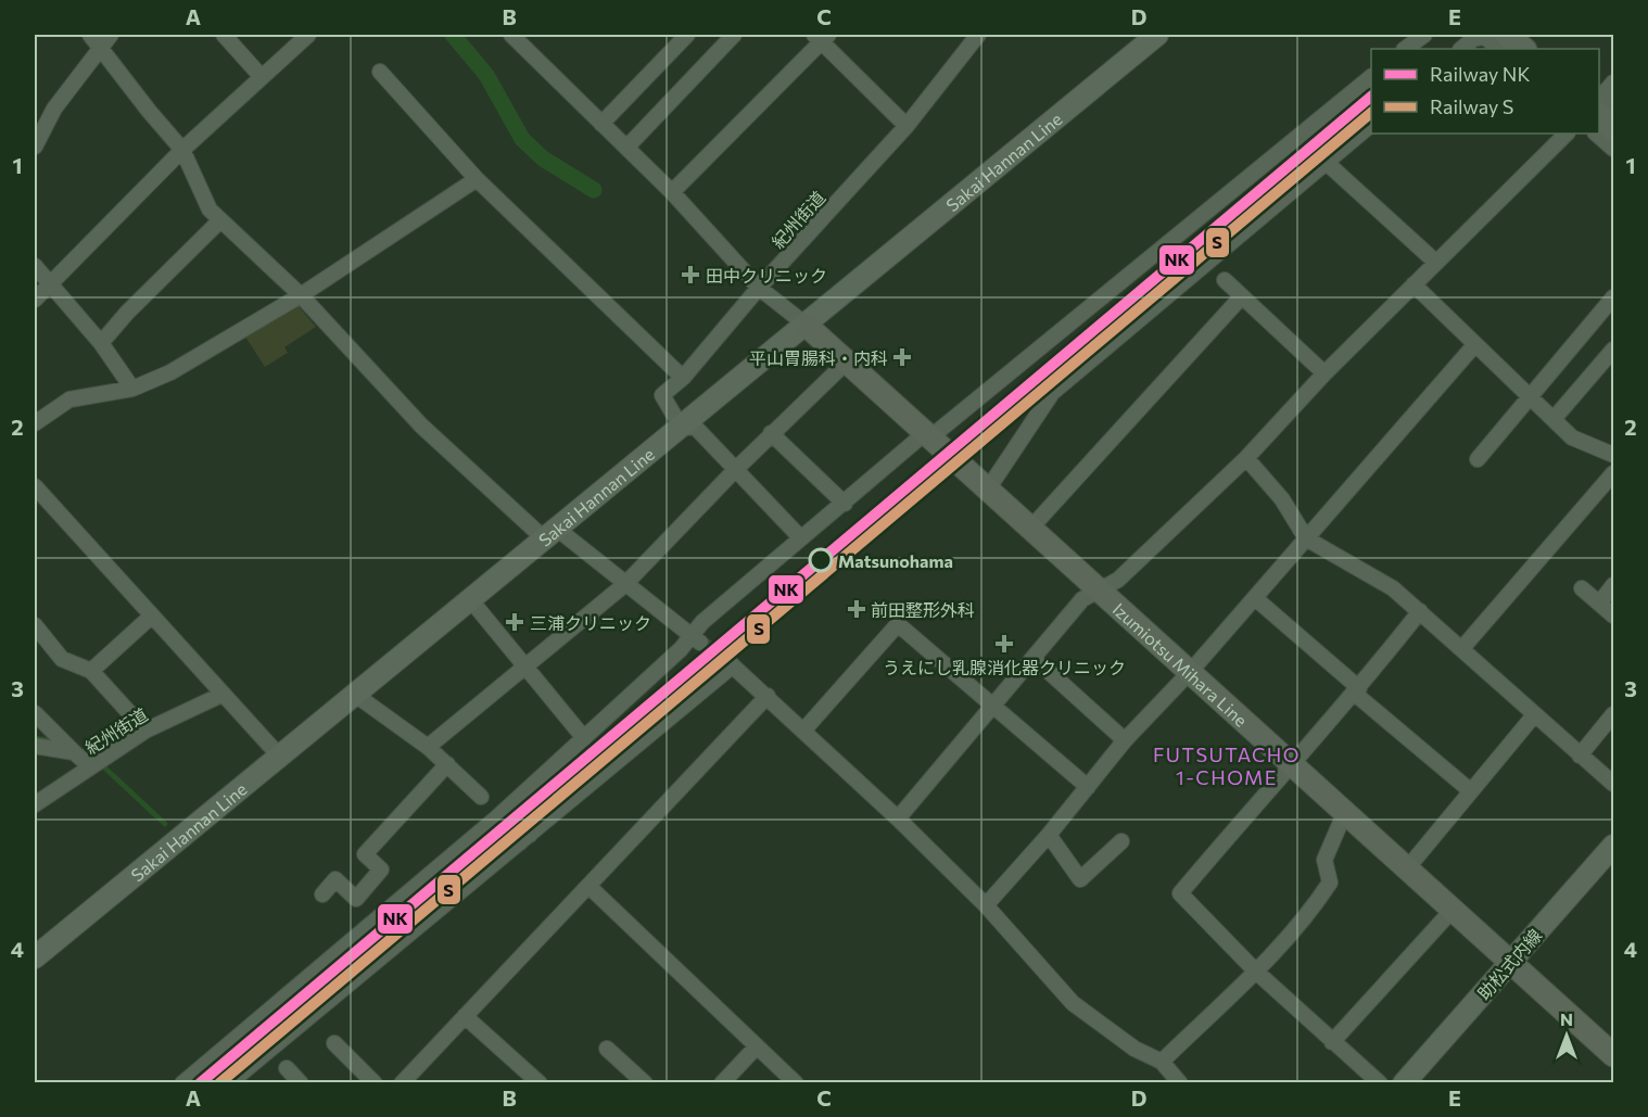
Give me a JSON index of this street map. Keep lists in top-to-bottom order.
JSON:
{
  "streets": {
    "main road": ["Sakai Hannan Line", "Izumiotsu Mihara Line", "助松式内線"],
    "street": ["紀州街道"]
  },
  "crossings": [
    ["Sakai Hannan Line", "紀州街道"],
    ["Sakai Hannan Line", "Izumiotsu Mihara Line"],
    ["Izumiotsu Mihara Line", "助松式内線"]
  ],
  "districts": ["FUTSUTACHO 1-CHOME"],
  "places": {
    "health": [
      "田中クリニック",
      "平山胃腸科・内科",
      "前田整形外科",
      "三浦クリニック",
      "うえにし乳腺消化器クリニック"
    ],
    "other": ["Matsunohama"]
  },
  "lines": ["rail line NK", "rail line S"],
  "legend": ["Railway NK", "Railway S"],
  "north": "top",
  "grid": {
    "columns": [
      "A",
      "B",
      "C",
      "D",
      "E"
    ],
    "rows": [
      "1",
      "2",
      "3",
      "4"
    ]
  }
}
